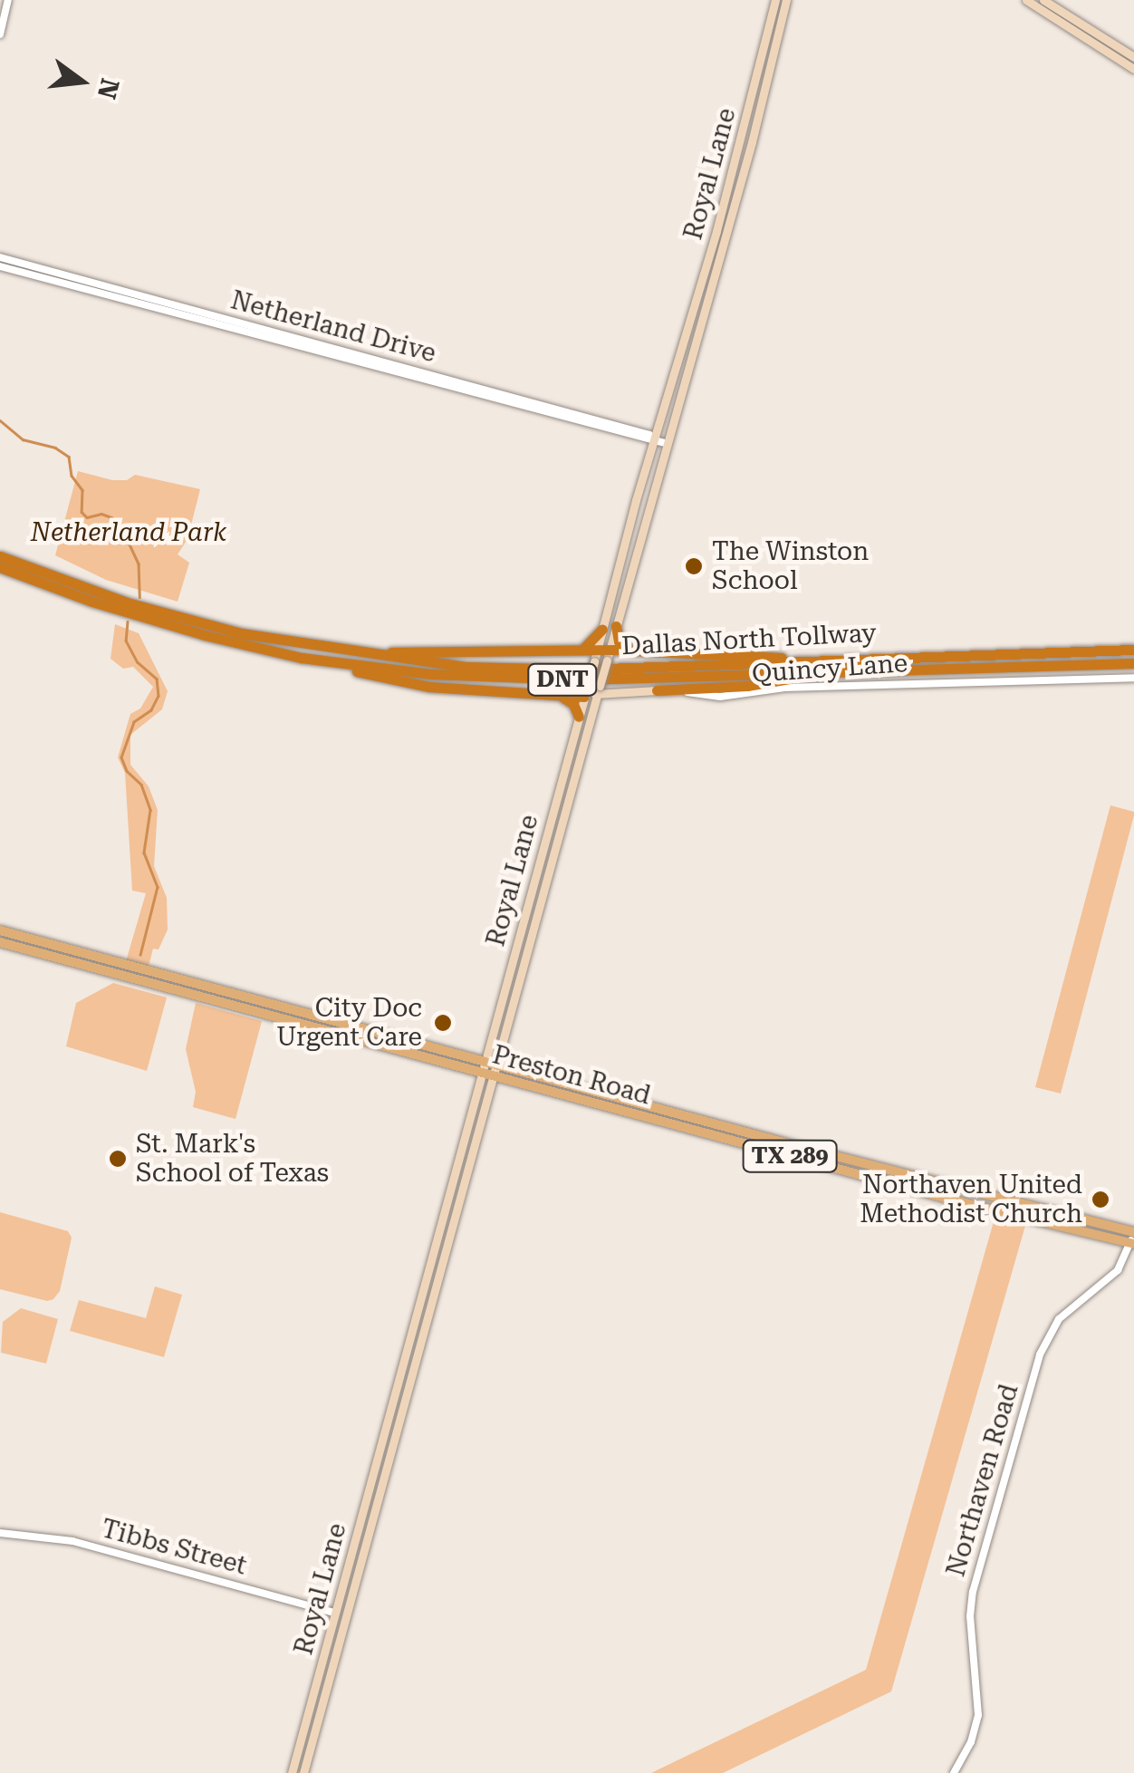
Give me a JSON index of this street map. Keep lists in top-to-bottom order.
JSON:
{
  "streets": {
    "highway": ["Dallas North Tollway", "DNT"],
    "main road": [
      "Royal Lane",
      "Quincy Lane",
      "Preston Road",
      "TX 289"
    ],
    "street": ["Netherland Drive", "Northaven Road", "Tibbs Street"]
  },
  "crossings": [
    ["Royal Lane", "Netherland Drive"],
    ["Royal Lane", "Quincy Lane"],
    ["Royal Lane", "Preston Road"],
    ["Royal Lane", "Tibbs Street"],
    ["Preston Road", "Northaven Road"]
  ],
  "parks": ["Netherland Park"],
  "places": [
    "The Winston School",
    "City Doc Urgent Care",
    "St. Mark's School of Texas",
    "Northaven United Methodist Church"
  ],
  "north": "right"
}
